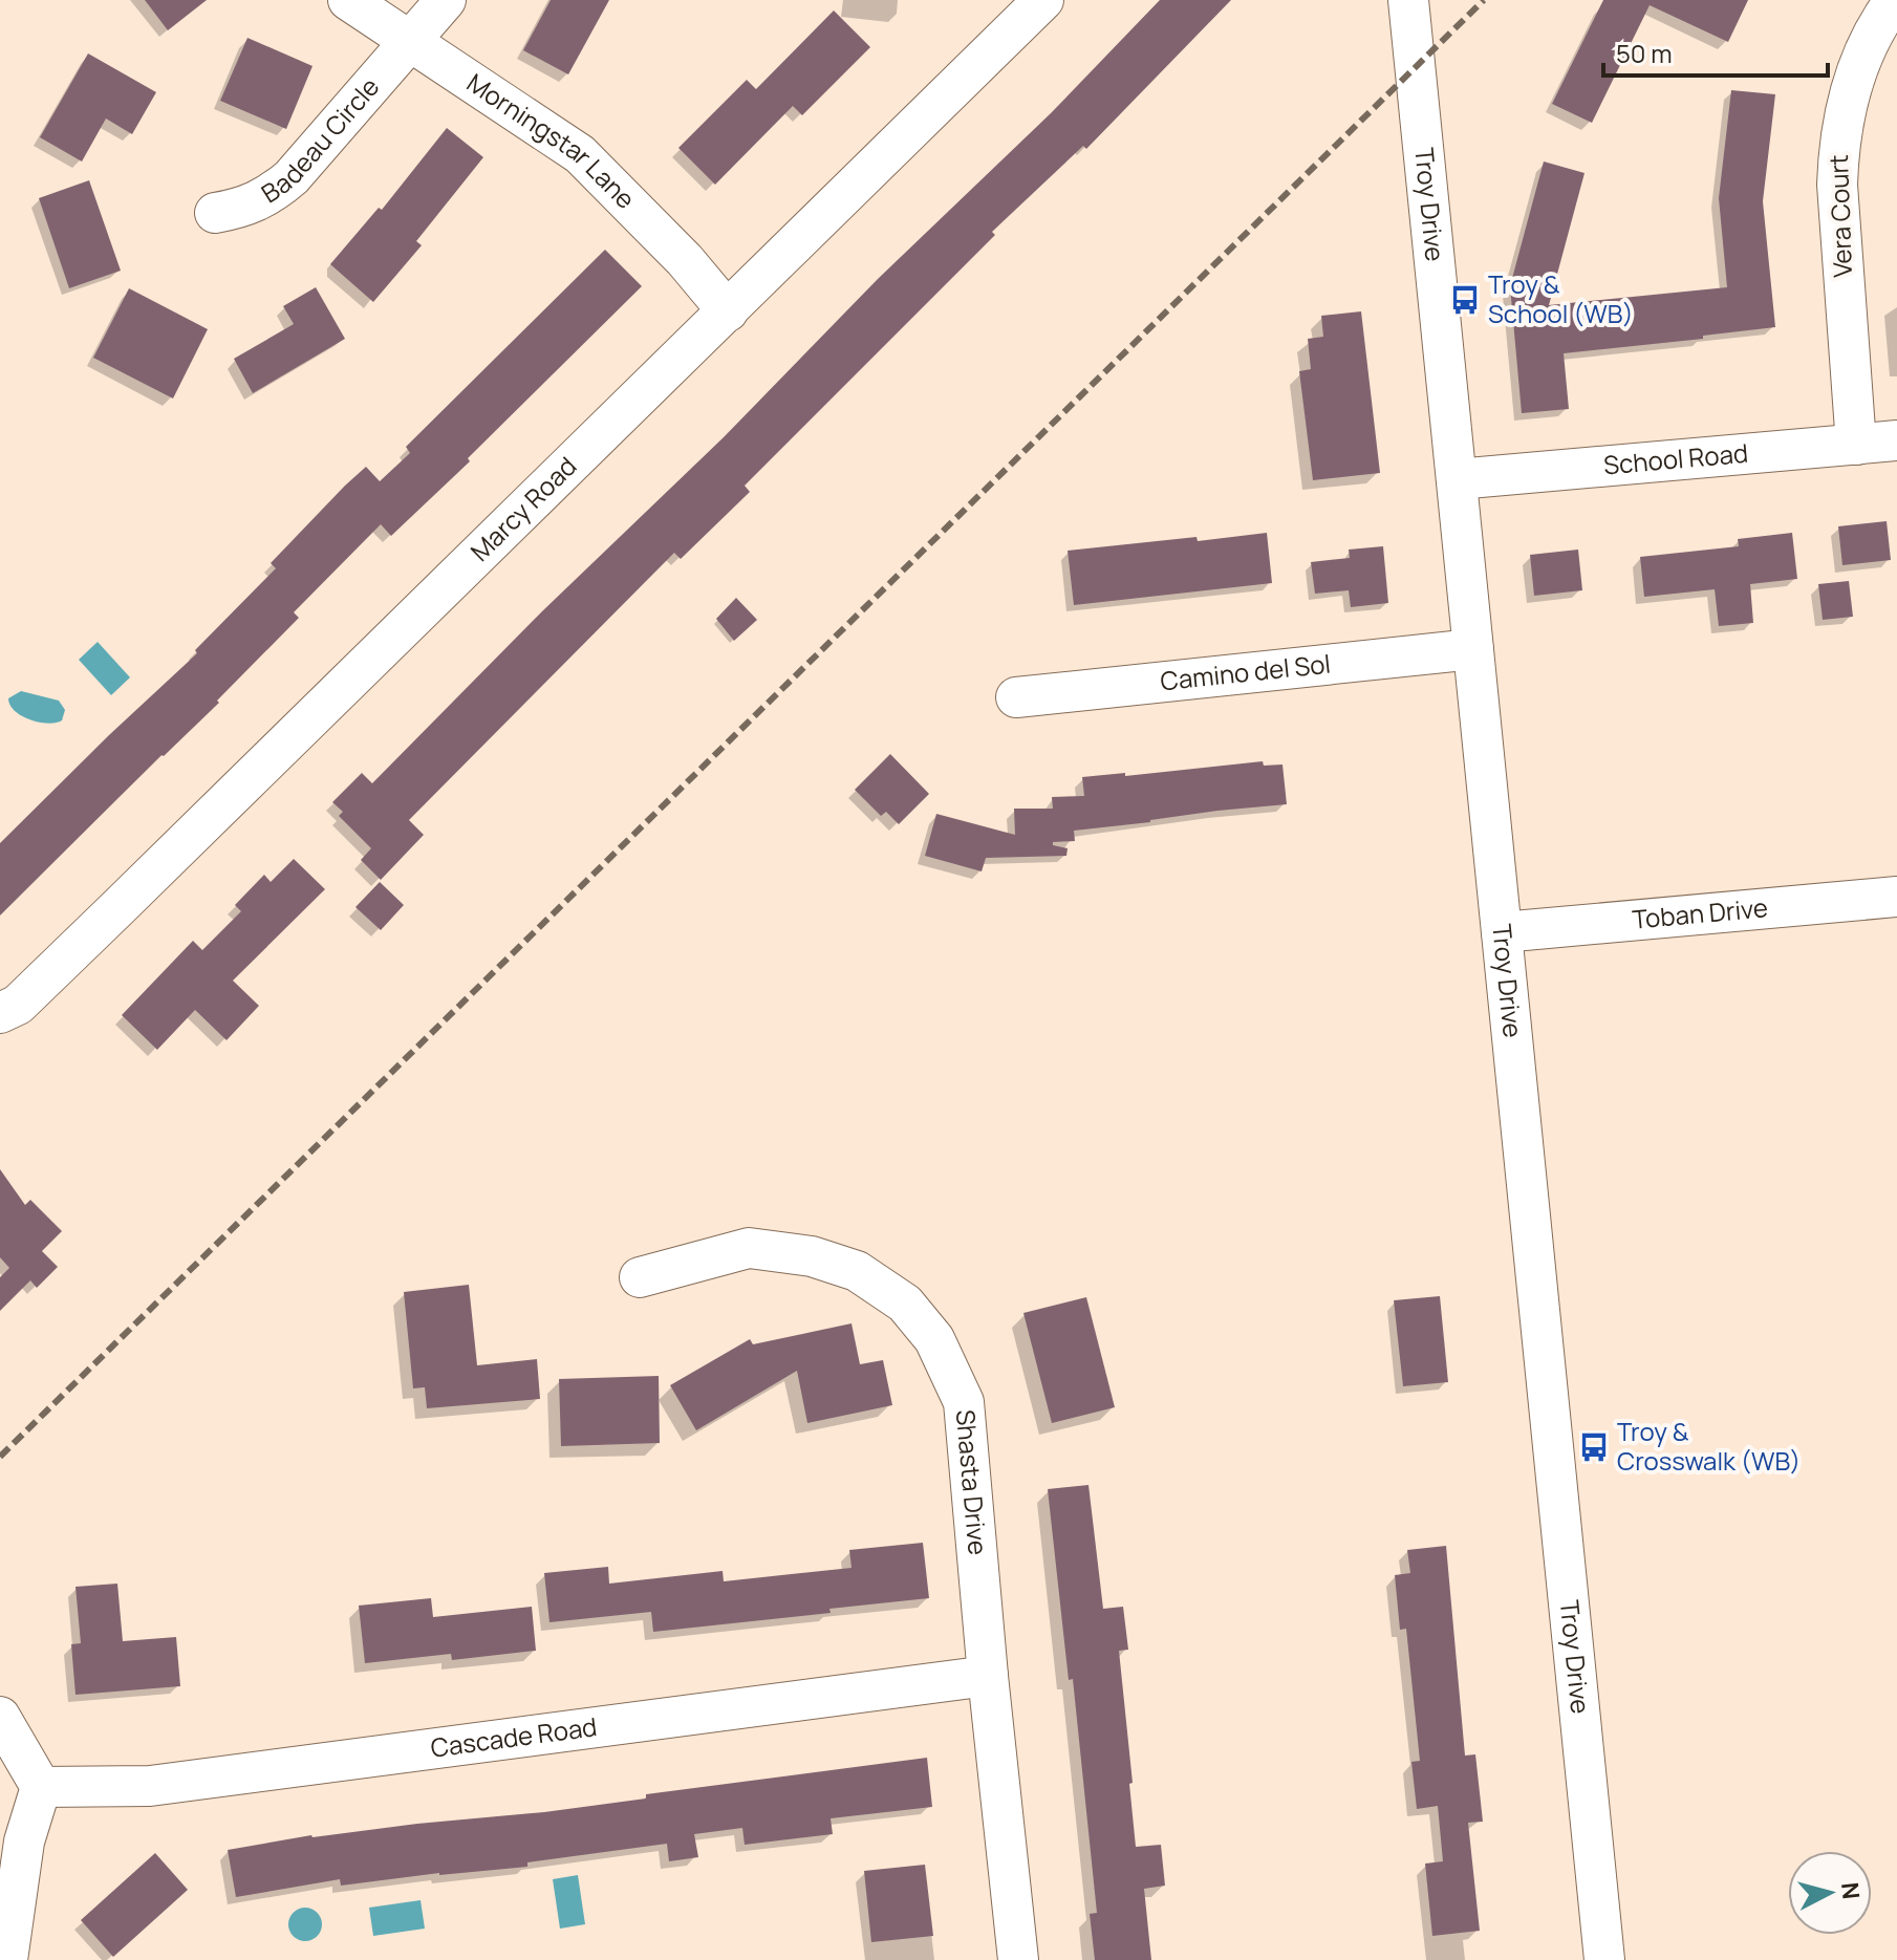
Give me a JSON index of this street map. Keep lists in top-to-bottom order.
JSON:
{
  "streets": {
    "street": [
      "Badeau Circle",
      "Morningstar Lane",
      "Troy Drive",
      "Vera Court",
      "School Road",
      "Marcy Road",
      "Camino del Sol",
      "Toban Drive",
      "Shasta Drive",
      "Cascade Road"
    ]
  },
  "crossings": [
    ["Badeau Circle", "Morningstar Lane"],
    ["Morningstar Lane", "Marcy Road"],
    ["Troy Drive", "School Road"],
    ["Troy Drive", "Camino del Sol"],
    ["Troy Drive", "Toban Drive"],
    ["Vera Court", "School Road"],
    ["Shasta Drive", "Cascade Road"]
  ],
  "places": {
    "bus stop": ["Troy & School (WB)", "Troy & Crosswalk (WB)"]
  },
  "scale_bar": "50 m",
  "north": "right"
}
